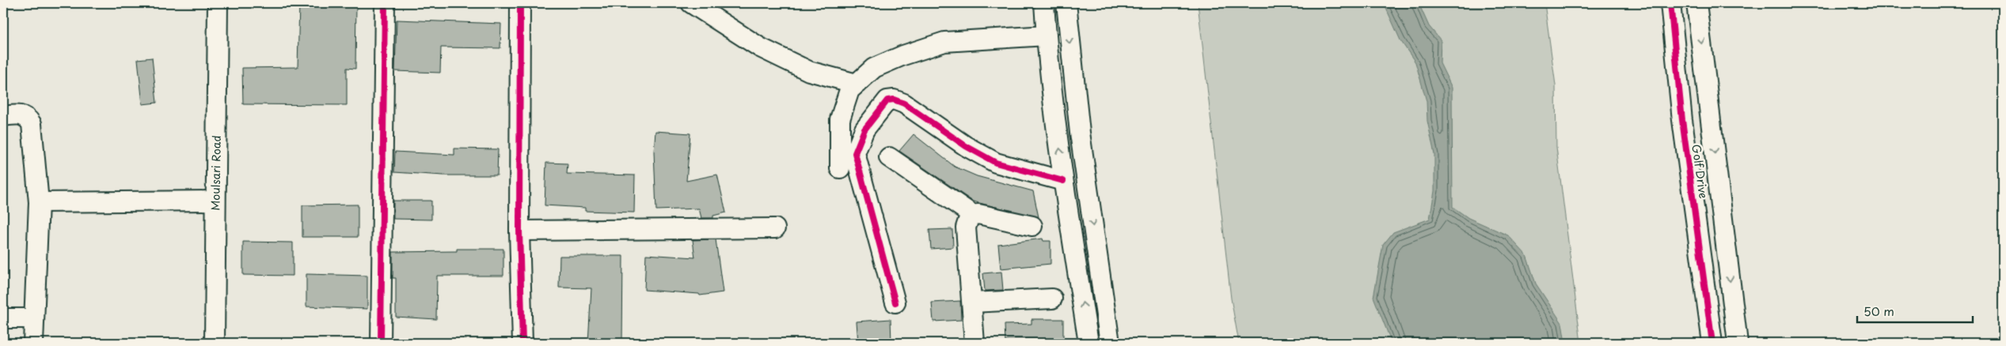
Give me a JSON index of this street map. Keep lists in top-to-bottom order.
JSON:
{
  "streets": {
    "street": ["Golf Drive", "Moulsari Road"]
  },
  "scale_bar": "50 m"
}
